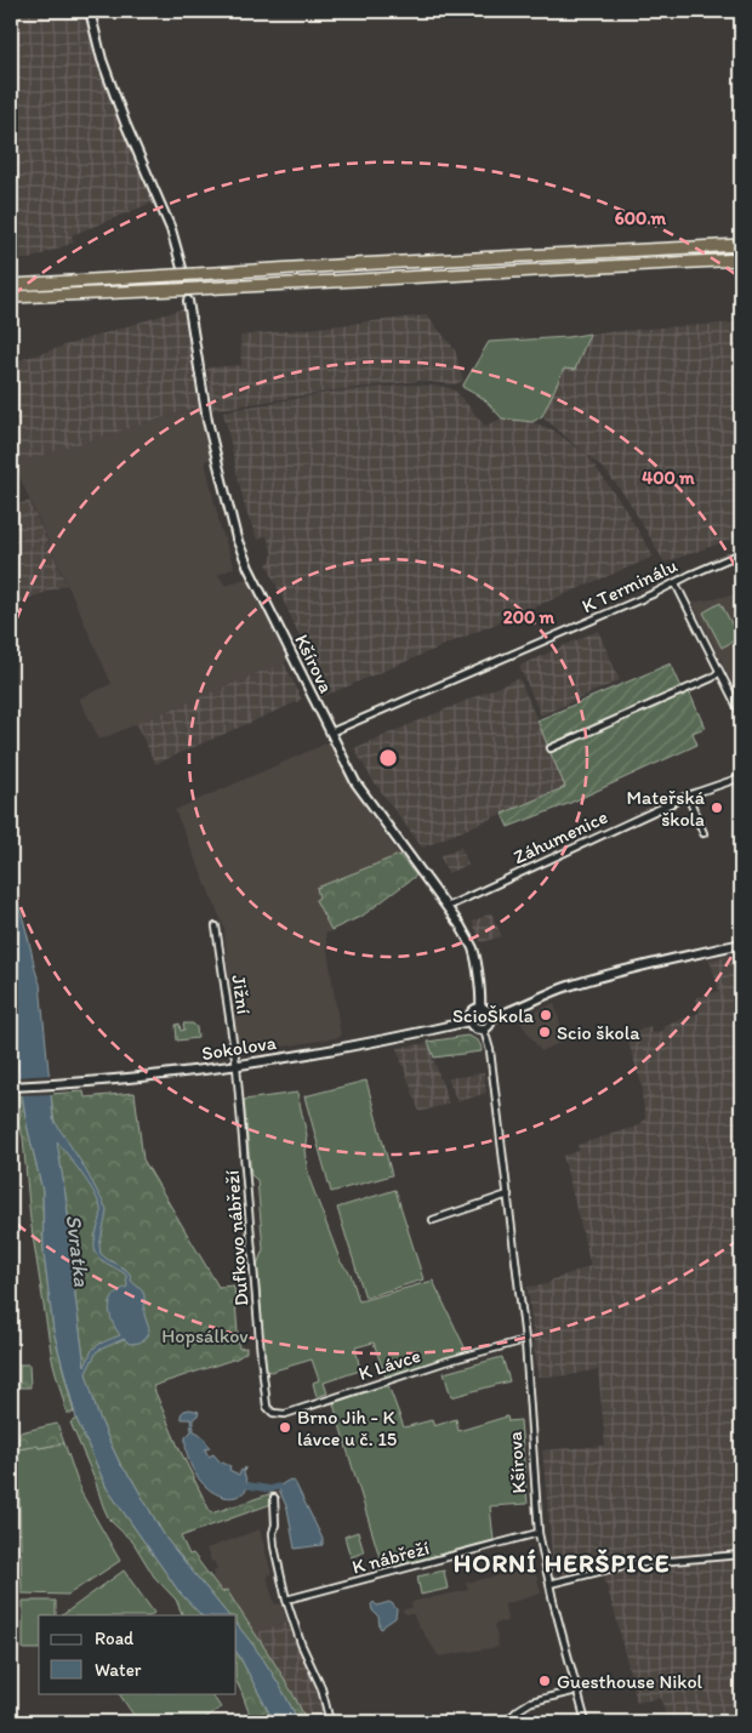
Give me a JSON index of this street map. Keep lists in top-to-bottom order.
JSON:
{
  "streets": {
    "street": [
      "K Terminálu",
      "Kšírova",
      "Záhumenice",
      "Jižní",
      "Sokolova",
      "Dufkovo nábřeží",
      "K Lávce",
      "K nábřeží"
    ]
  },
  "crossings": [
    ["K Terminálu", "Kšírova"],
    ["Kšírova", "Záhumenice"],
    ["Kšírova", "Sokolova"],
    ["Kšírova", "K Lávce"],
    ["Kšírova", "K nábřeží"],
    ["Jižní", "Sokolova"],
    ["Jižní", "Dufkovo nábřeží"],
    ["Sokolova", "Dufkovo nábřeží"],
    ["Dufkovo nábřeží", "K Lávce"]
  ],
  "districts": ["HORNÍ HERŠPICE"],
  "water": ["Svratka"],
  "parks": ["Hopsálkov"],
  "places": [
    "Mateřská škola",
    "ScioŠkola",
    "Scio škola",
    "Brno Jih - K lávce u č. 15",
    "Guesthouse Nikol"
  ],
  "legend": ["Road", "Water"],
  "rings": ["600 m", "400 m", "200 m"]
}
